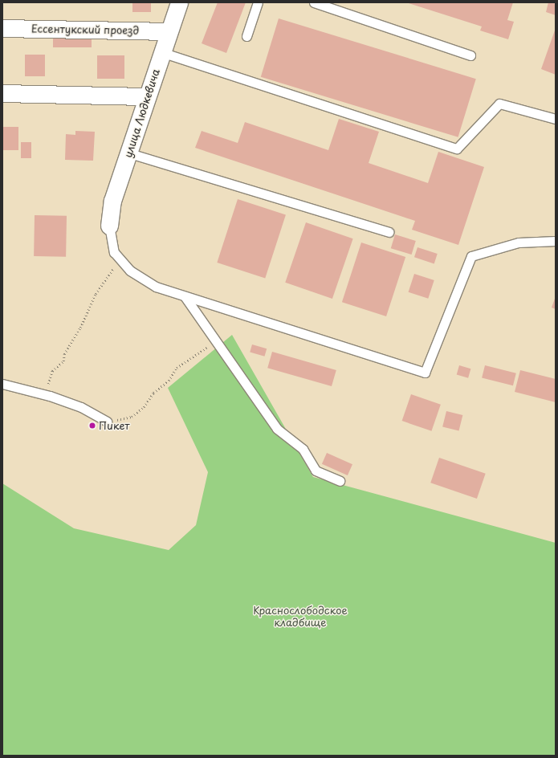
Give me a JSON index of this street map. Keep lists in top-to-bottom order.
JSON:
{
  "streets": {
    "street": ["Ессентукский проезд", "улица Людкевича"]
  },
  "crossings": [
    ["Ессентукский проезд", "улица Людкевича"]
  ],
  "parks": ["Краснослободское кладбище"],
  "places": ["Пикет"]
}
